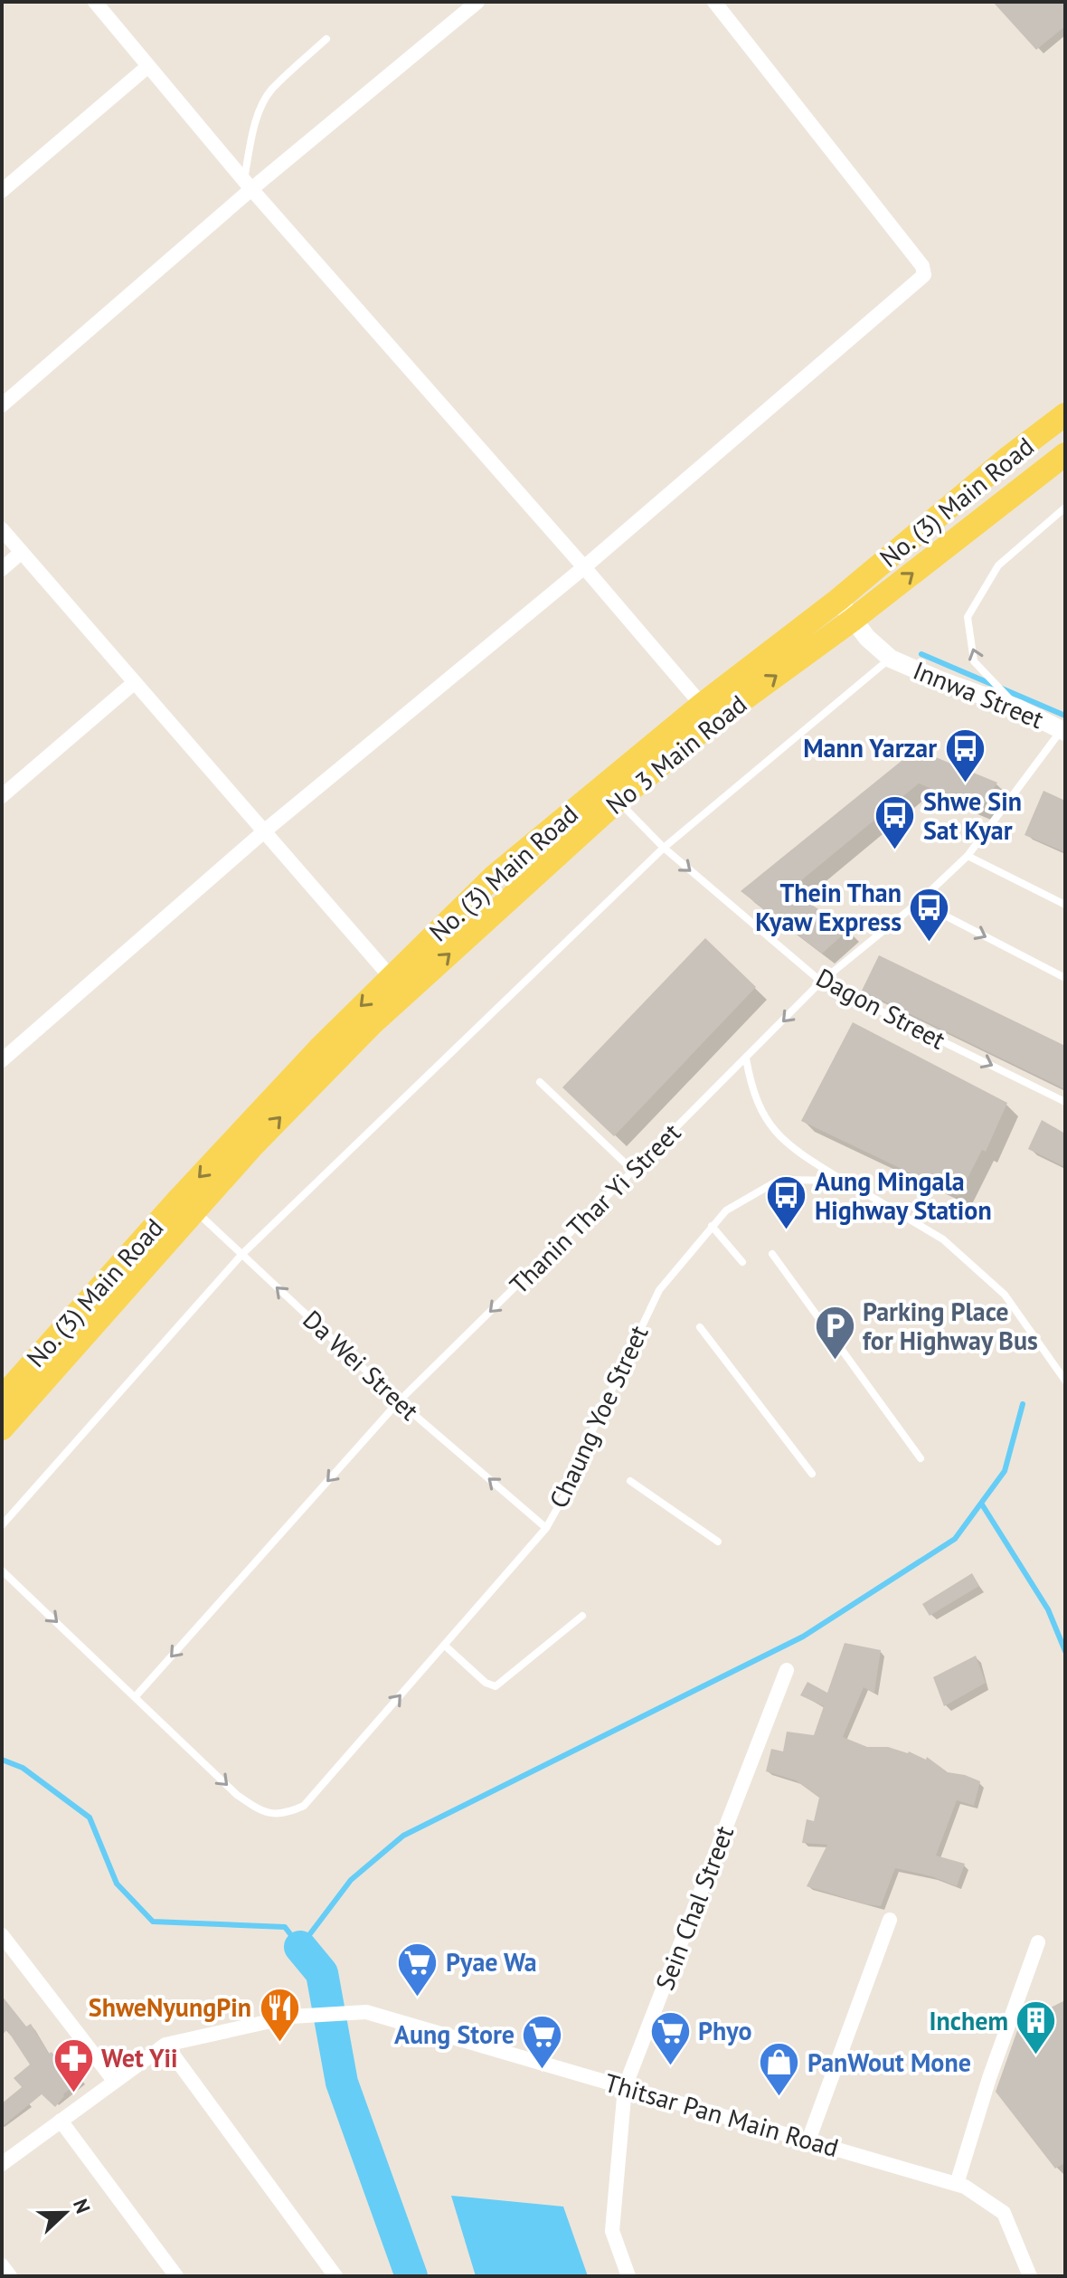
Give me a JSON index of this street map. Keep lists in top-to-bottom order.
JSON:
{
  "streets": {
    "main road": ["No. (3) Main Road", "No 3 Main Road"],
    "street": ["Innwa Street", "Sein Chal Street", "Thitsar Pan Main Road"],
    "lane": [
      "Dagon Street",
      "Thanin Thar Yi Street",
      "Da Wei Street",
      "Chaung Yoe Street"
    ]
  },
  "crossings": [
    ["No. (3) Main Road", "Innwa Street"],
    ["No. (3) Main Road", "No 3 Main Road"],
    ["No. (3) Main Road", "Da Wei Street"],
    ["Innwa Street", "No 3 Main Road"],
    ["Innwa Street", "Thanin Thar Yi Street"],
    ["No 3 Main Road", "Dagon Street"],
    ["No 3 Main Road", "Da Wei Street"],
    ["Dagon Street", "Thanin Thar Yi Street"],
    ["Thanin Thar Yi Street", "Da Wei Street"],
    ["Thanin Thar Yi Street", "Chaung Yoe Street"],
    ["Da Wei Street", "Chaung Yoe Street"],
    ["Sein Chal Street", "Thitsar Pan Main Road"]
  ],
  "one_way": [
    "No 3 Main Road",
    "Dagon Street",
    "Thanin Thar Yi Street",
    "Da Wei Street"
  ],
  "places": {
    "bus stop": [
      "Mann Yarzar",
      "Shwe Sin Sat Kyar",
      "Thein Than Kyaw Express",
      "Aung Mingala Highway Station"
    ],
    "parking": ["Parking Place for Highway Bus"],
    "supermarket": ["Pyae Wa", "Phyo", "Aung Store"],
    "restaurant": ["ShweNyungPin"],
    "building": ["Inchem"],
    "pharmacy": ["Wet Yii"],
    "shop": ["PanWout Mone"]
  },
  "north": "right"
}
